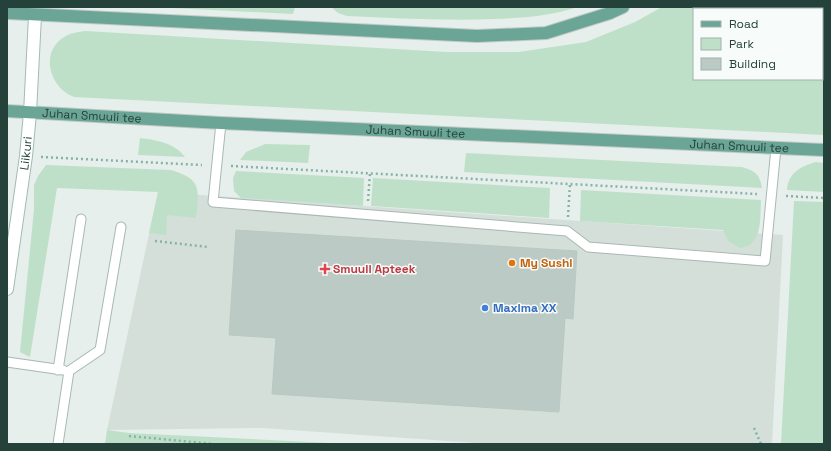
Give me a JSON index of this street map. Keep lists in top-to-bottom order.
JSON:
{
  "streets": {
    "main road": ["Juhan Smuuli tee"],
    "street": ["Liikuri"]
  },
  "crossings": [
    ["Juhan Smuuli tee", "Liikuri"]
  ],
  "places": {
    "other": ["My Sushi", "Maxima XX"],
    "health": ["Smuuli Apteek"]
  },
  "legend": ["Road", "Park", "Building"]
}
